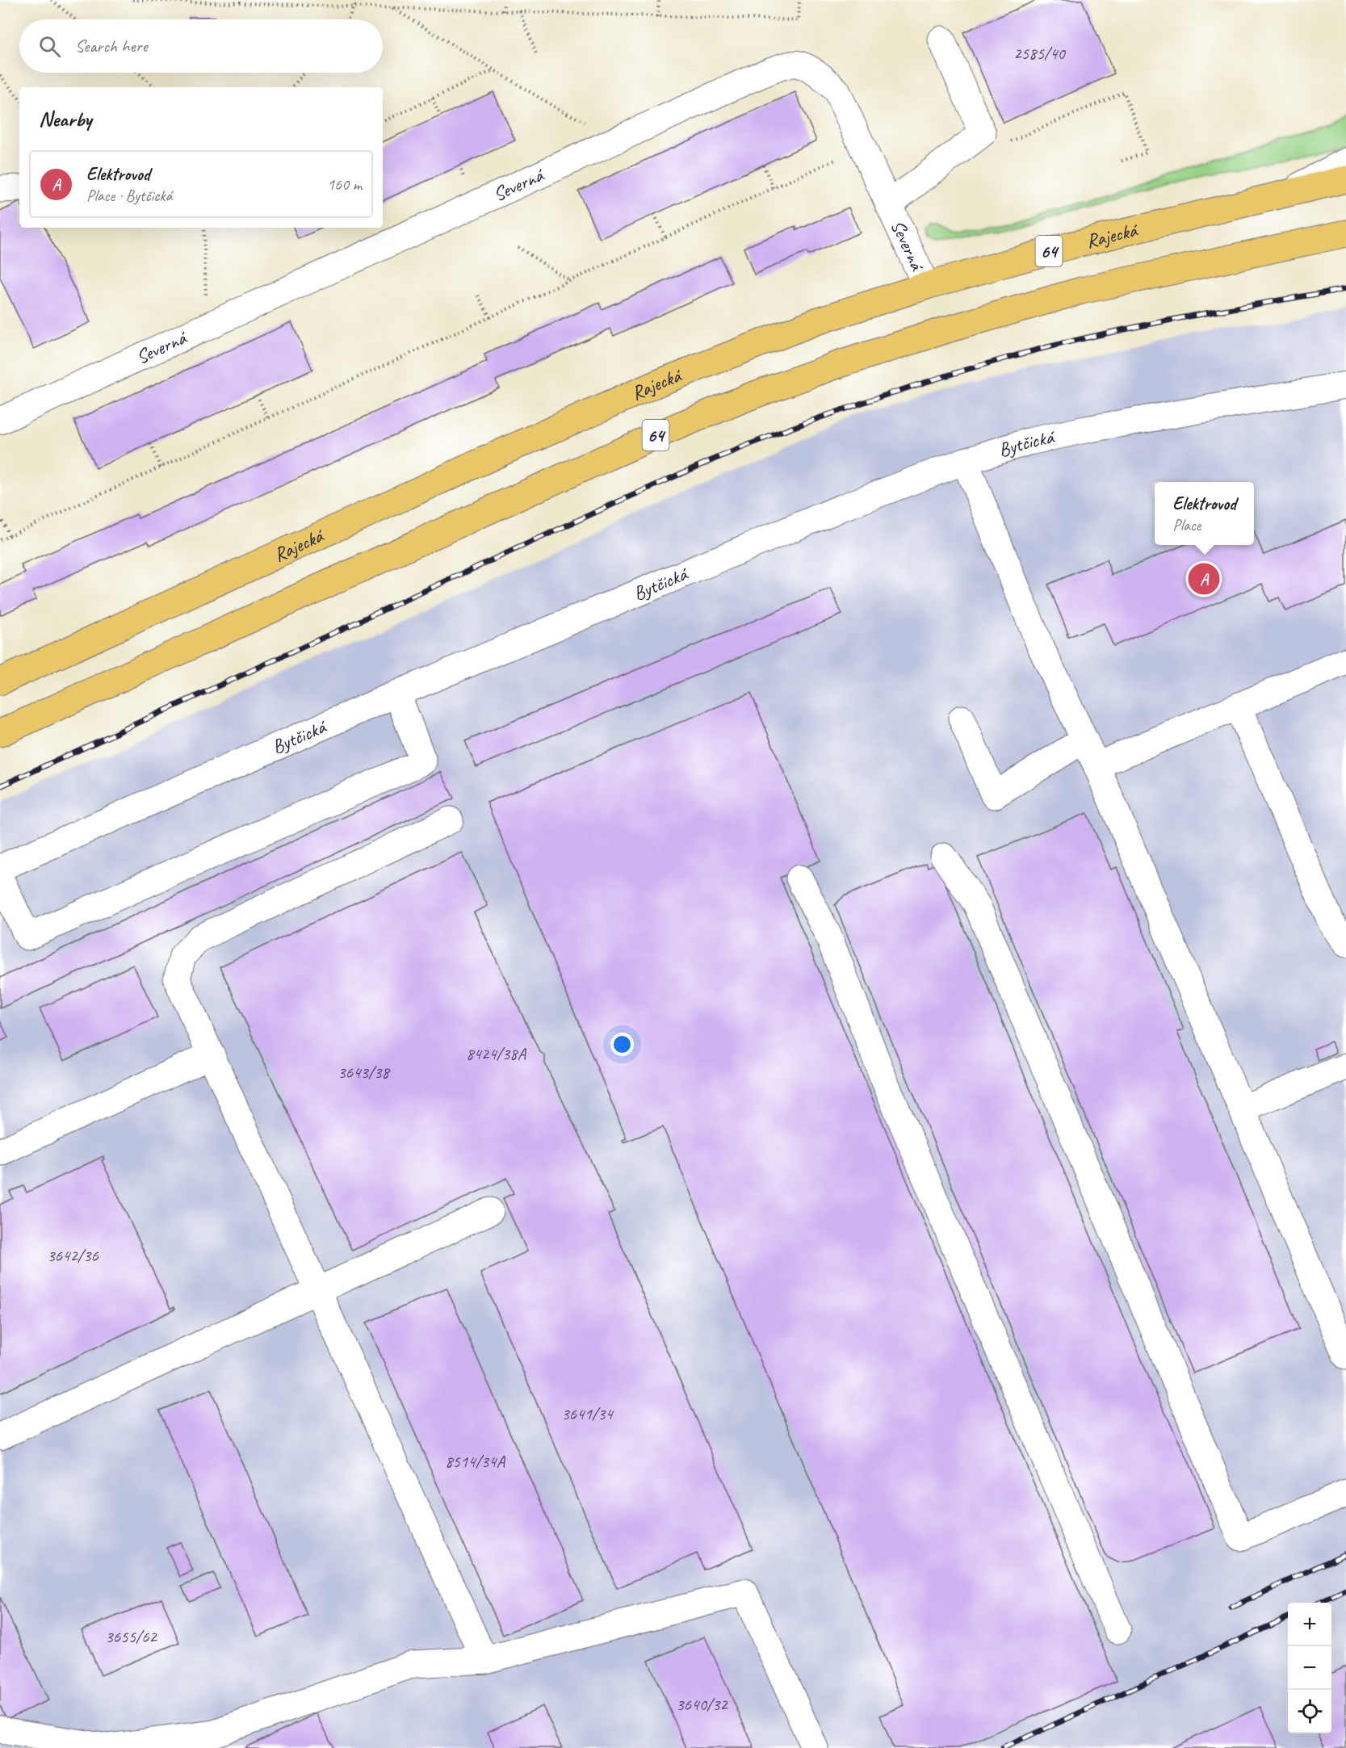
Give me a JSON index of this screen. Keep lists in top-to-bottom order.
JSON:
{
  "streets": {
    "main road": ["Rajecká", "64"],
    "street": ["Severná", "Bytčická"]
  },
  "crossings": [
    ["Severná", "Rajecká"]
  ],
  "house_numbers": [
    "2585/40",
    "8424/38A",
    "3643/38",
    "3642/36",
    "3641/34",
    "8514/34A",
    "3655/62",
    "3640/32"
  ],
  "page": {
    "search": "Search here",
    "heading": "Nearby",
    "list": [
      {
        "mark": "A",
        "name": "Elektrovod",
        "note": "Place · Bytčická",
        "value": "160 m"
      }
    ],
    "popup": ["Elektrovod", "Place"],
    "pins": "A",
    "map_buttons": ["+", "−"]
  }
}
